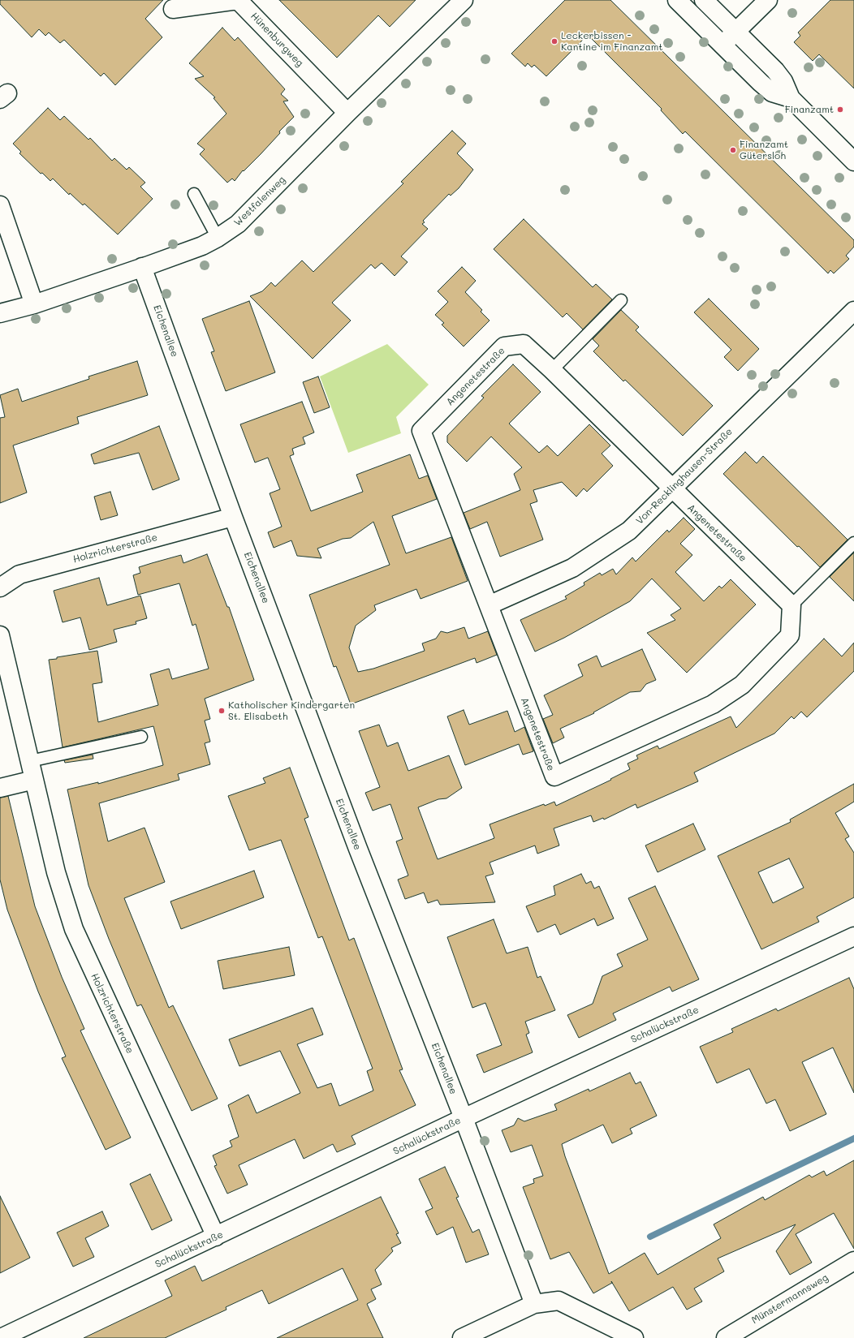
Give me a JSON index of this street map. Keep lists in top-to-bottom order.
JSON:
{
  "streets": {
    "street": [
      "Hünenburgweg",
      "Westfalenweg",
      "Eichenallee",
      "Angenetestraße",
      "Von-Recklinghausen-Straße",
      "Holzrichterstraße",
      "Schalückstraße",
      "Münstermannsweg"
    ]
  },
  "crossings": [
    ["Hünenburgweg", "Westfalenweg"],
    ["Westfalenweg", "Eichenallee"],
    ["Eichenallee", "Holzrichterstraße"],
    ["Eichenallee", "Schalückstraße"],
    ["Angenetestraße", "Von-Recklinghausen-Straße"],
    ["Holzrichterstraße", "Schalückstraße"]
  ],
  "places": [
    "Leckerbissen - Kantine im Finanzamt",
    "Finanzamt",
    "Finanzamt Gütersloh",
    "Katholischer Kindergarten St. Elisabeth"
  ]
}
